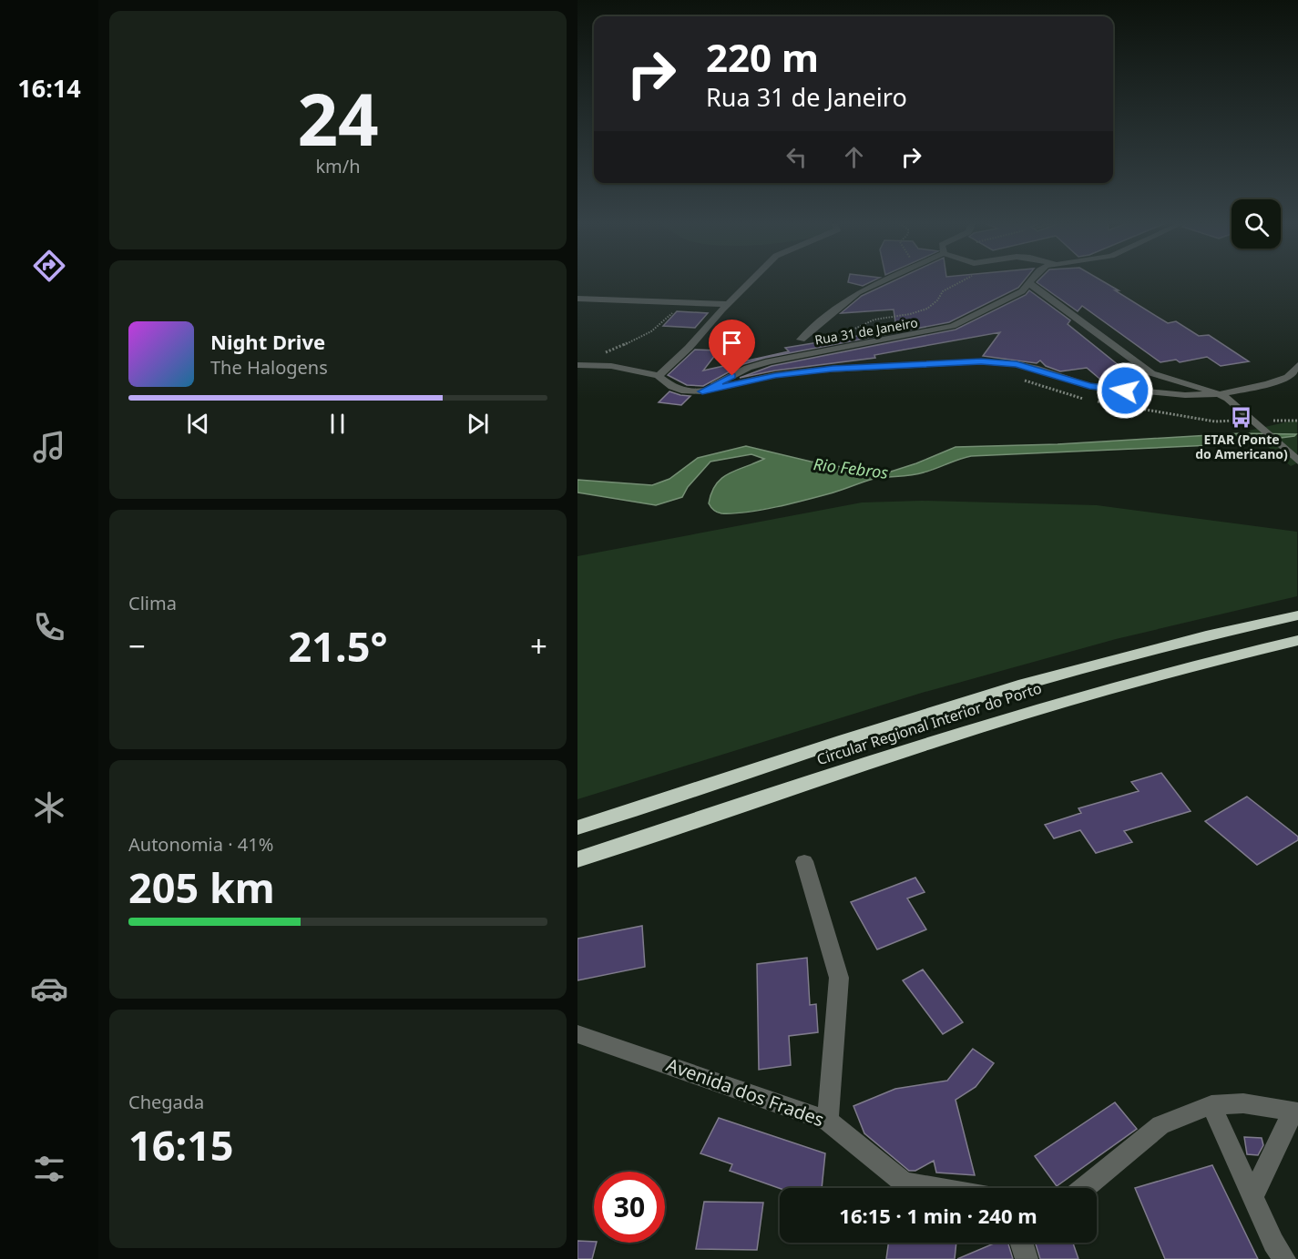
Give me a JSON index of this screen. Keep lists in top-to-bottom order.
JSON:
{
  "streets": {
    "highway": ["Circular Regional Interior do Porto"],
    "street": ["Rua 31 de Janeiro", "Avenida dos Frades"]
  },
  "water": ["Rio Febros"],
  "places": {
    "bus stop": ["ETAR (Ponte do Americano)"]
  },
  "page": {
    "tabs": "16:14",
    "tile": [
      ["24", "km/h"],
      "Clima",
      ["Autonomia · 41%", "205 km"],
      ["Chegada", "16:15"]
    ],
    "turn": ["220 m", "Rua 31 de Janeiro"],
    "song": ["Night Drive", "The Halogens"],
    "heat": ["−", "21.5°", "+"],
    "limit": "30",
    "trip": "16:15 · 1 min · 240 m"
  }
}
